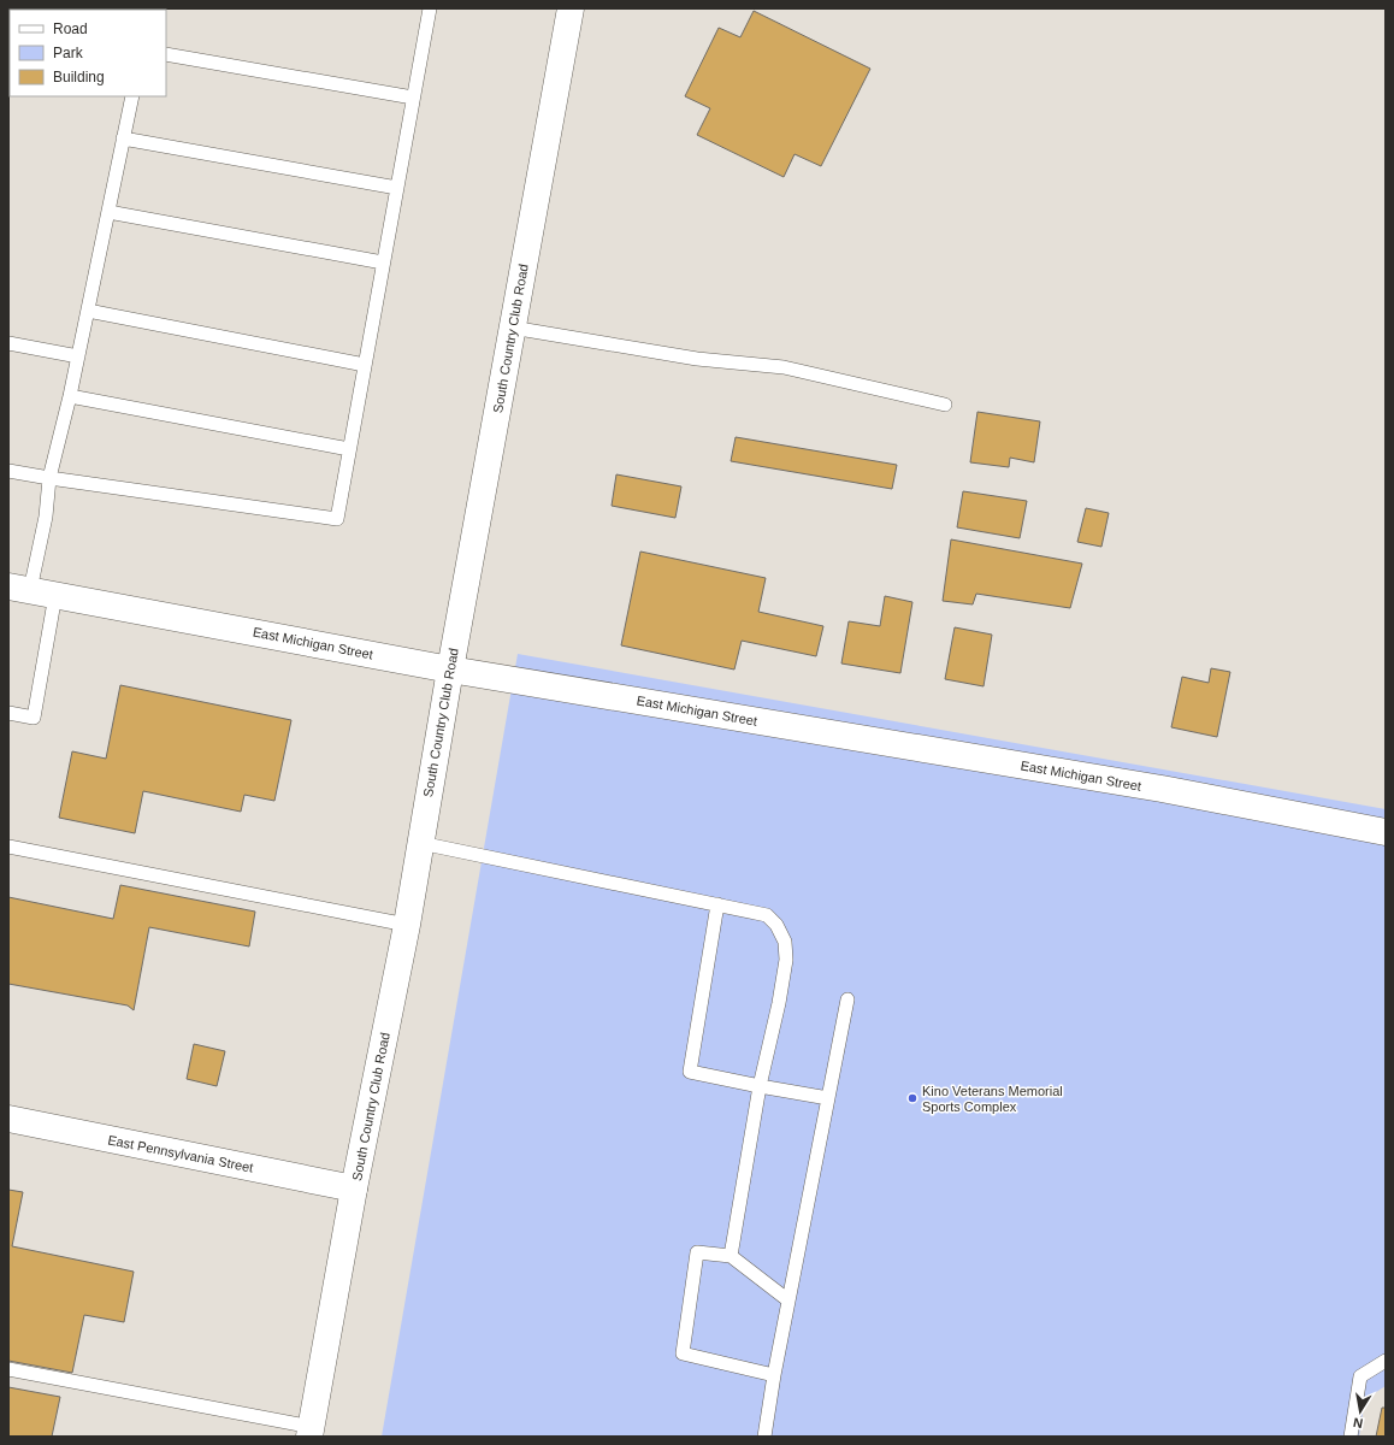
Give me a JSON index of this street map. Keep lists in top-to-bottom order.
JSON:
{
  "streets": {
    "street": ["South Country Club Road", "East Michigan Street", "East Pennsylvania Street"]
  },
  "crossings": [
    ["South Country Club Road", "East Michigan Street"],
    ["South Country Club Road", "East Pennsylvania Street"]
  ],
  "places": ["Kino Veterans Memorial Sports Complex"],
  "legend": ["Road", "Park", "Building"],
  "north": "bottom"
}
